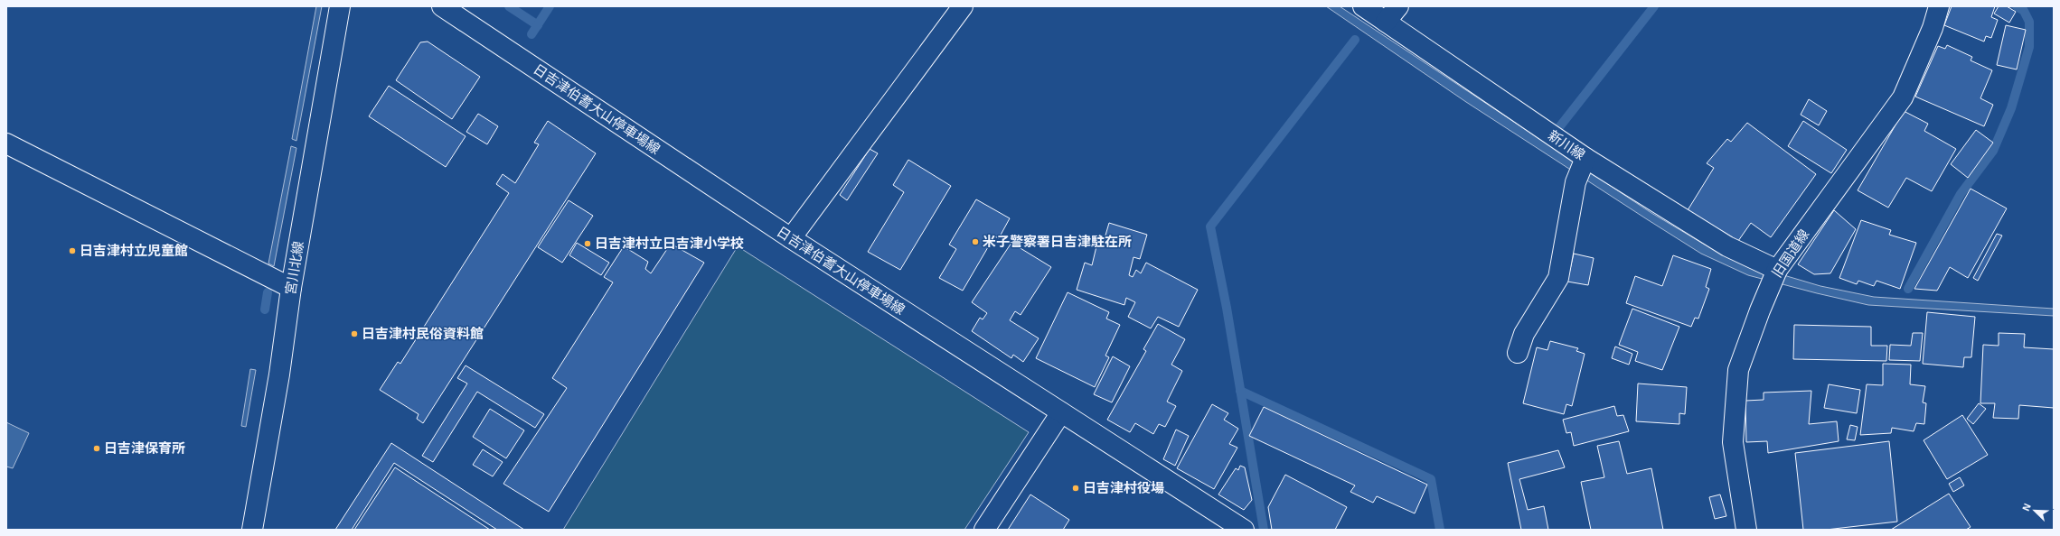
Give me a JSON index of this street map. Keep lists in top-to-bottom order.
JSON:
{
  "streets": {
    "street": [
      "日吉津伯耆大山停車場線",
      "新川線",
      "旧国道線",
      "宮川北線"
    ]
  },
  "crossings": [
    ["新川線", "旧国道線"]
  ],
  "places": [
    "米子警察署日吉津駐在所",
    "日吉津村立日吉津小学校",
    "日吉津村立児童館",
    "日吉津村民俗資料館",
    "日吉津保育所",
    "日吉津村役場"
  ],
  "north": "top left"
}
